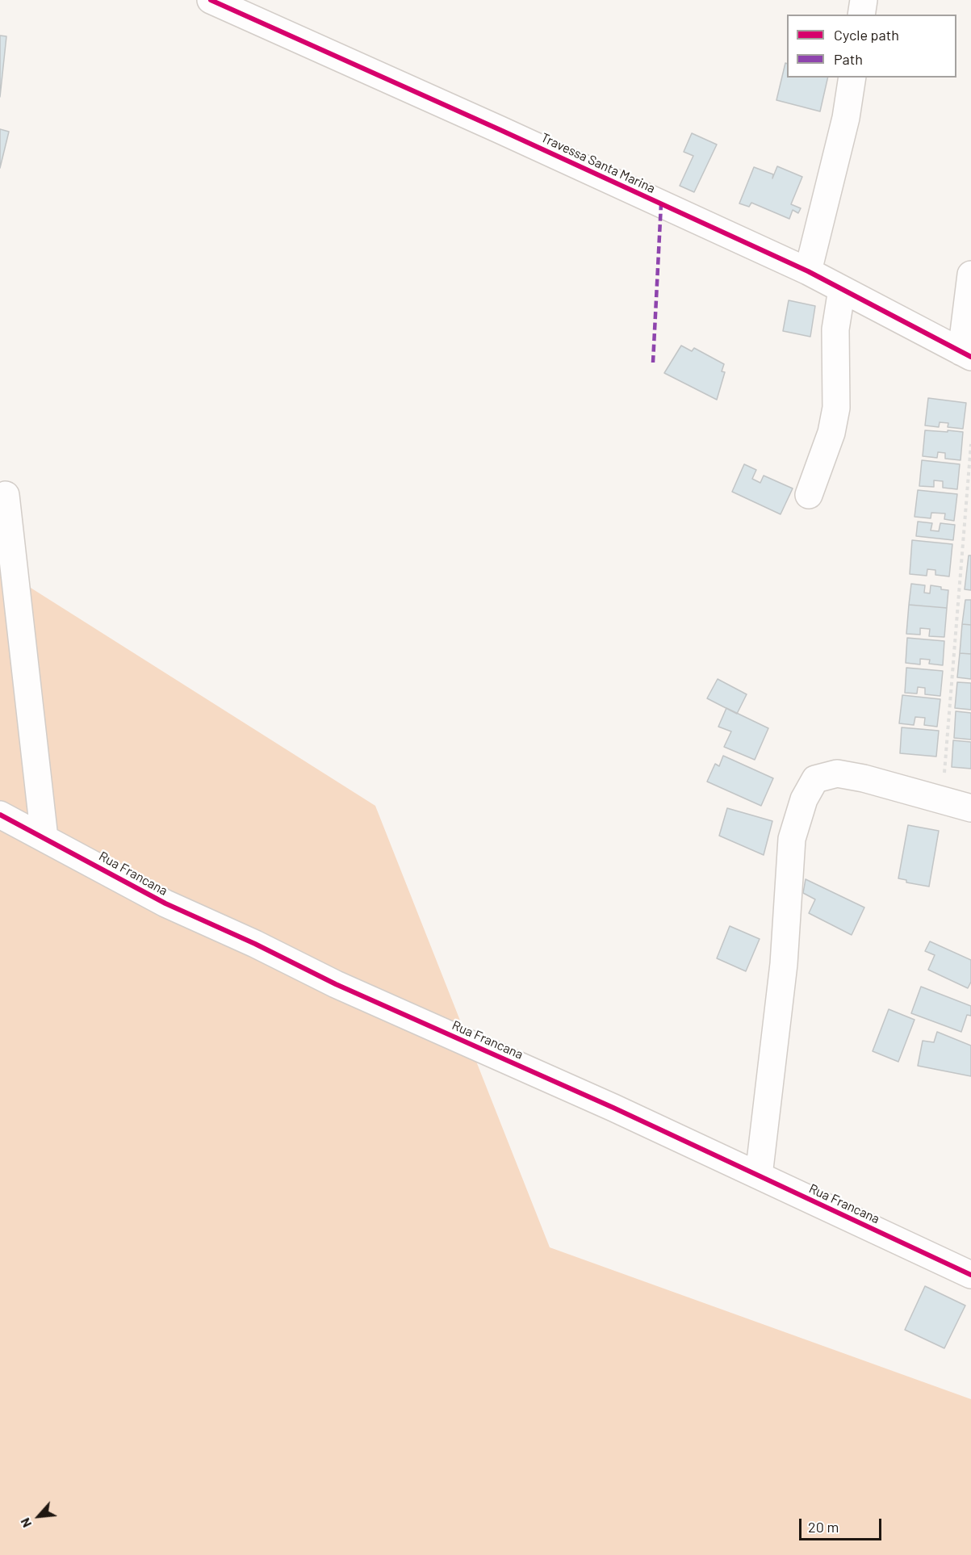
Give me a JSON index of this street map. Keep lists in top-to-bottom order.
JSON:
{
  "streets": {
    "street": ["Travessa Santa Marina", "Rua Francana"]
  },
  "legend": ["Cycle path", "Path"],
  "scale_bar": "20 m",
  "north": "bottom left"
}
